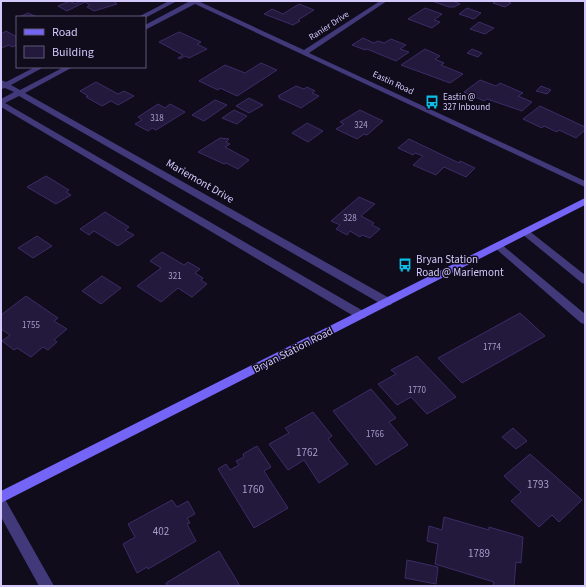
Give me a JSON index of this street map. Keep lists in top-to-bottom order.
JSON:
{
  "streets": {
    "main road": ["Bryan Station Road"],
    "street": ["Ranier Drive", "Eastin Road", "Mariemont Drive"]
  },
  "crossings": [
    ["Ranier Drive", "Eastin Road"],
    ["Mariemont Drive", "Bryan Station Road"]
  ],
  "places": {
    "bus stop": ["Eastin @ 327 Inbound", "Bryan Station Road @ Mariemont"]
  },
  "house_numbers": [
    "318",
    "324",
    "328",
    "321",
    "1755",
    "1774",
    "1770",
    "1766",
    "1762",
    "1793",
    "1760",
    "402",
    "1789"
  ],
  "legend": ["Road", "Building"]
}
